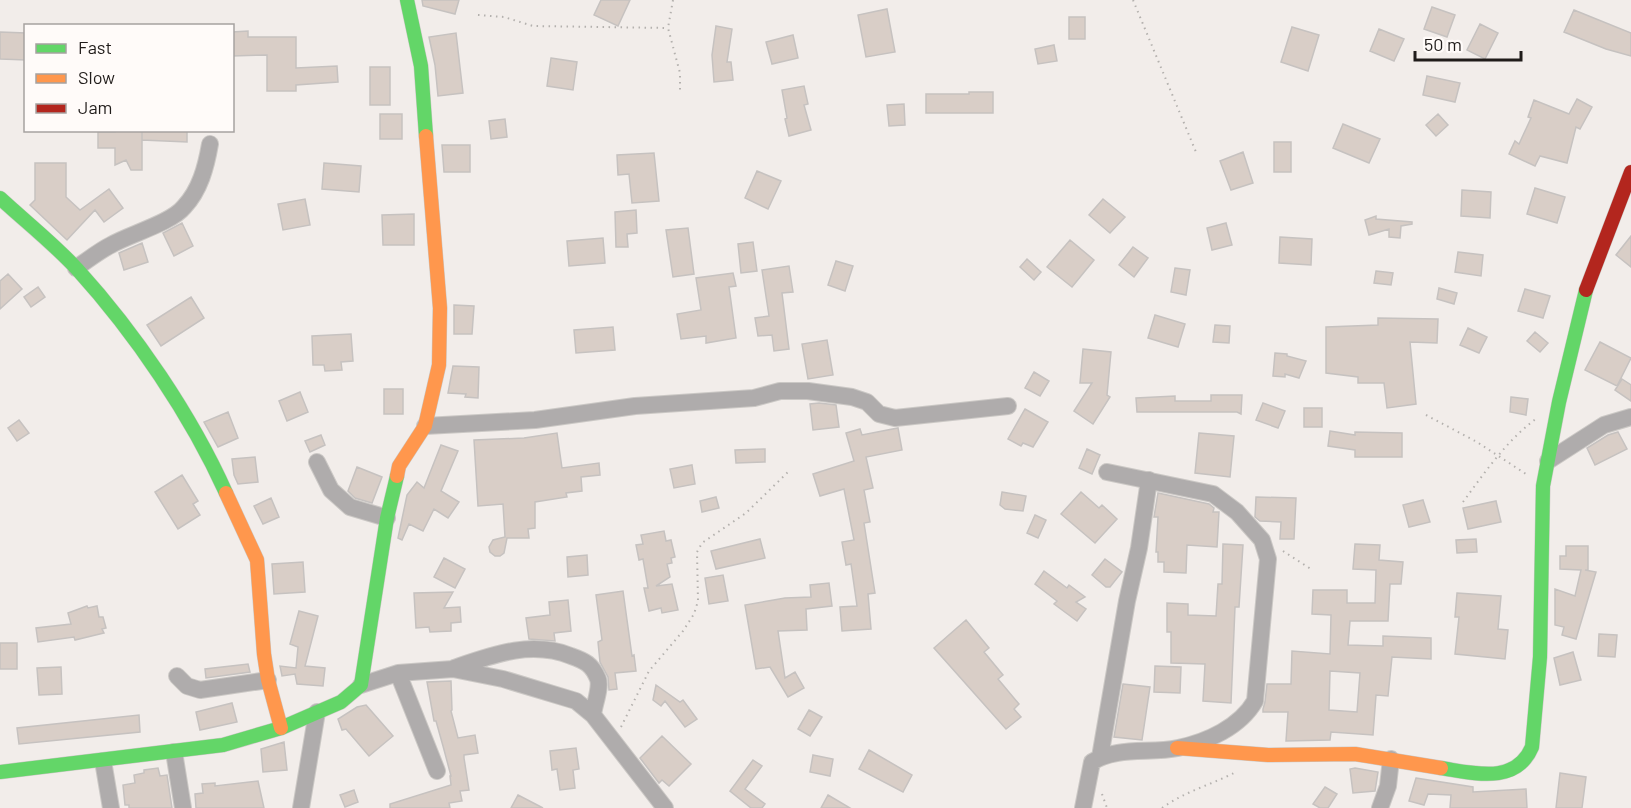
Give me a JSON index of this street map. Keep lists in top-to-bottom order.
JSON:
{
  "legend": ["Fast", "Slow", "Jam"],
  "scale_bar": "50 m"
}
